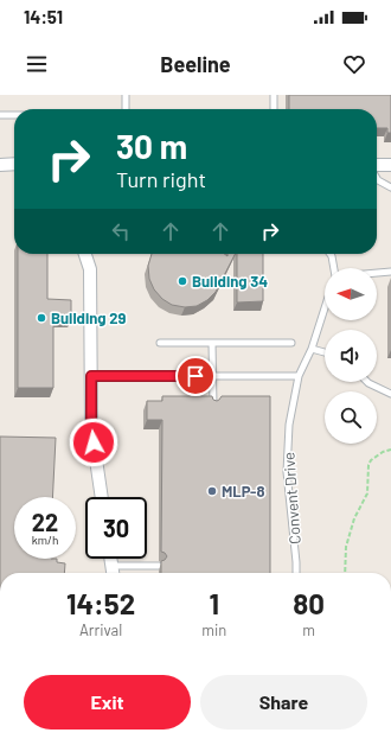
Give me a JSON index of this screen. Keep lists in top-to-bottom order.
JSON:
{
  "streets": {
    "lane": ["Convent Drive"]
  },
  "places": ["Building 34", "Building 29", "MLP-8"],
  "north": "left",
  "page": {
    "status": "14:51",
    "header": "Beeline",
    "turn": ["30 m", "Turn right"],
    "speed": "22 km/h",
    "limit": "30",
    "eta": [
      "14:52",
      "Arrival",
      "1",
      "min",
      "80",
      "m"
    ],
    "buttons": ["Exit", "Share"]
  }
}
